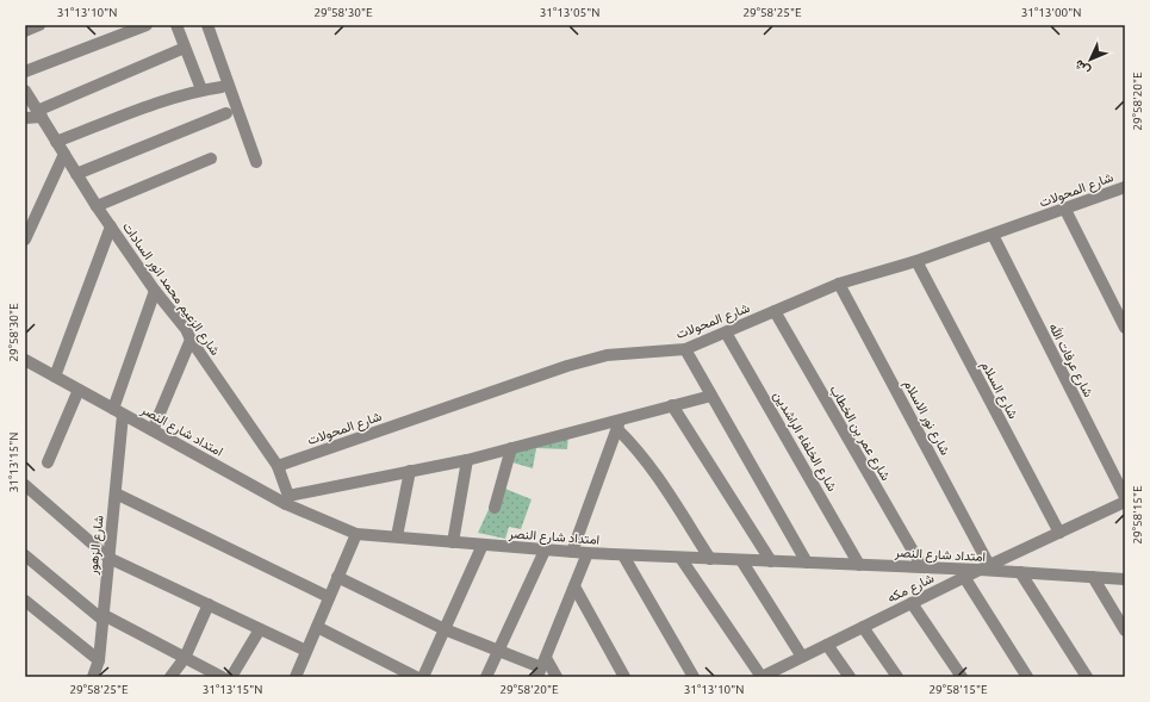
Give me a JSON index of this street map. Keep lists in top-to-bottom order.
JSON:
{
  "streets": {
    "street": [
      "شارع المحولات",
      "شارع الزعيم محمد انور السادات",
      "شارع عرفات الله",
      "شارع السلام",
      "شارع نور الاسلام",
      "امتداد شارع النصر",
      "شارع عمر بن الخطاب",
      "شارع الخلفاء الراشدين",
      "شارع الزهور",
      "شارع مكه"
    ]
  },
  "crossings": [
    ["شارع المحولات", "شارع الزعيم محمد انور السادات"],
    ["شارع المحولات", "شارع عرفات الله"],
    ["شارع المحولات", "شارع السلام"],
    ["شارع المحولات", "شارع نور الاسلام"],
    ["شارع المحولات", "شارع عمر بن الخطاب"],
    ["شارع المحولات", "شارع الخلفاء الراشدين"],
    ["شارع الزعيم محمد انور السادات", "امتداد شارع النصر"],
    ["شارع الزعيم محمد انور السادات", "شارع الزهور"],
    ["شارع السلام", "شارع مكه"],
    ["شارع نور الاسلام", "امتداد شارع النصر"],
    ["شارع نور الاسلام", "شارع مكه"],
    ["امتداد شارع النصر", "شارع عمر بن الخطاب"],
    ["امتداد شارع النصر", "شارع الخلفاء الراشدين"],
    ["امتداد شارع النصر", "شارع الزهور"],
    ["امتداد شارع النصر", "شارع مكه"]
  ],
  "north": "bottom left",
  "coordinates": [
    "31°13'10\"N",
    "29°58'30\"E",
    "31°13'05\"N",
    "29°58'25\"E",
    "31°13'00\"N",
    "29°58'20\"E",
    "31°13'15\"N",
    "29°58'15\"E"
  ]
}
